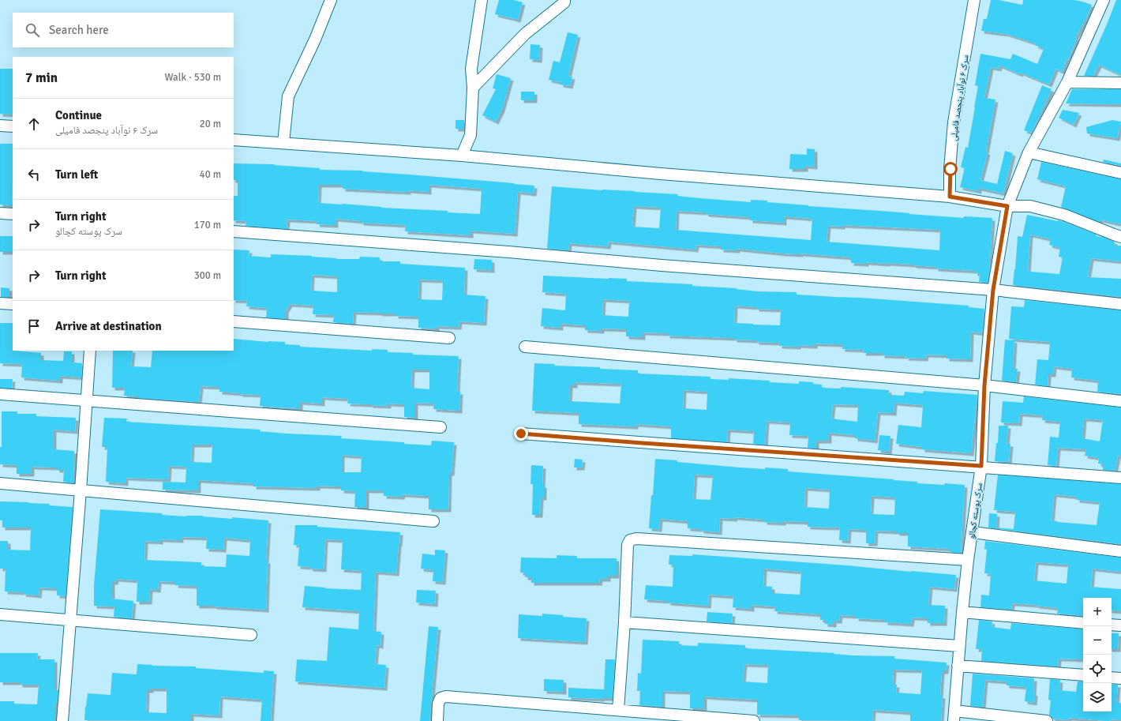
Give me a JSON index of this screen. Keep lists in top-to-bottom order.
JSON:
{
  "streets": {
    "street": ["سرک ۶ نوآباد پنجصد فامیلی", "سرک پوسته کچالو"]
  },
  "page": {
    "search": "Search here",
    "heading": ["7 min", "Walk · 530 m"],
    "list": [
      ["Continue", "سرک ۶ نوآباد پنجصد فامیلی", "20 m"],
      ["Turn left", "40 m"],
      ["Turn right", "سرک پوسته کچالو", "170 m"],
      ["Turn right", "300 m"],
      "Arrive at destination"
    ],
    "map_buttons": ["+", "−"]
  }
}
